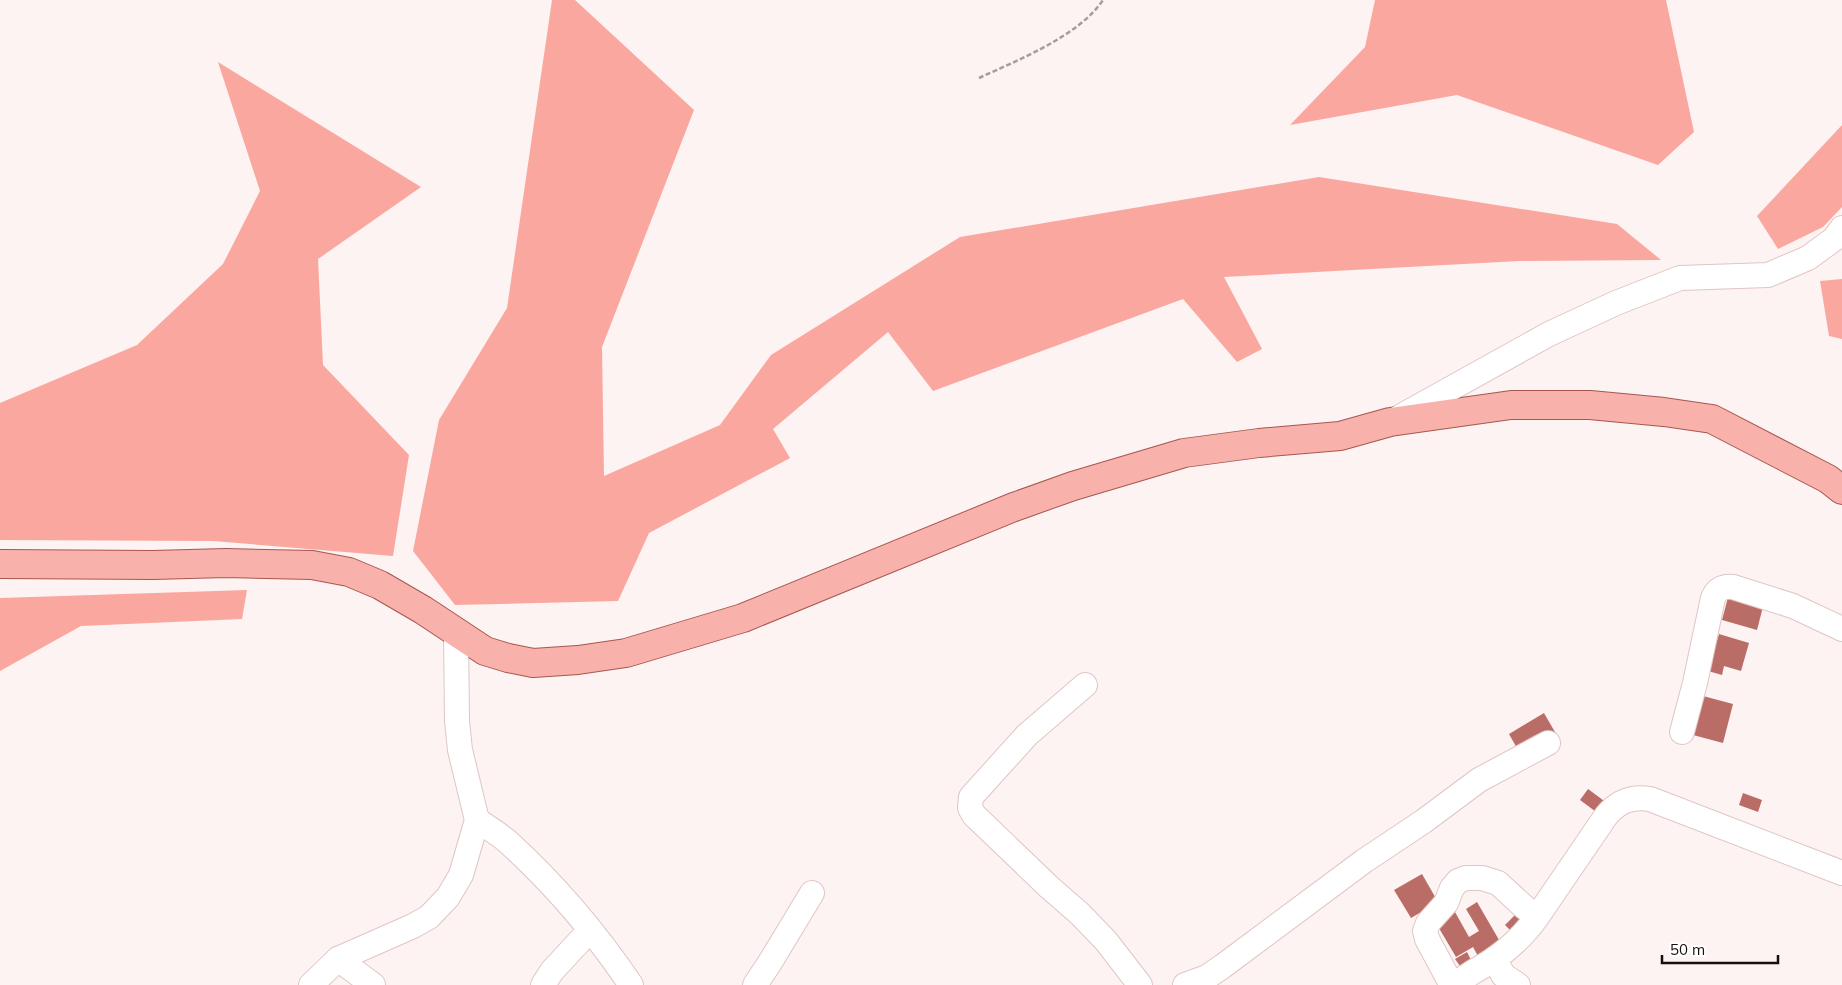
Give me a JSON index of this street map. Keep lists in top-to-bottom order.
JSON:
{
  "scale_bar": "50 m"
}
